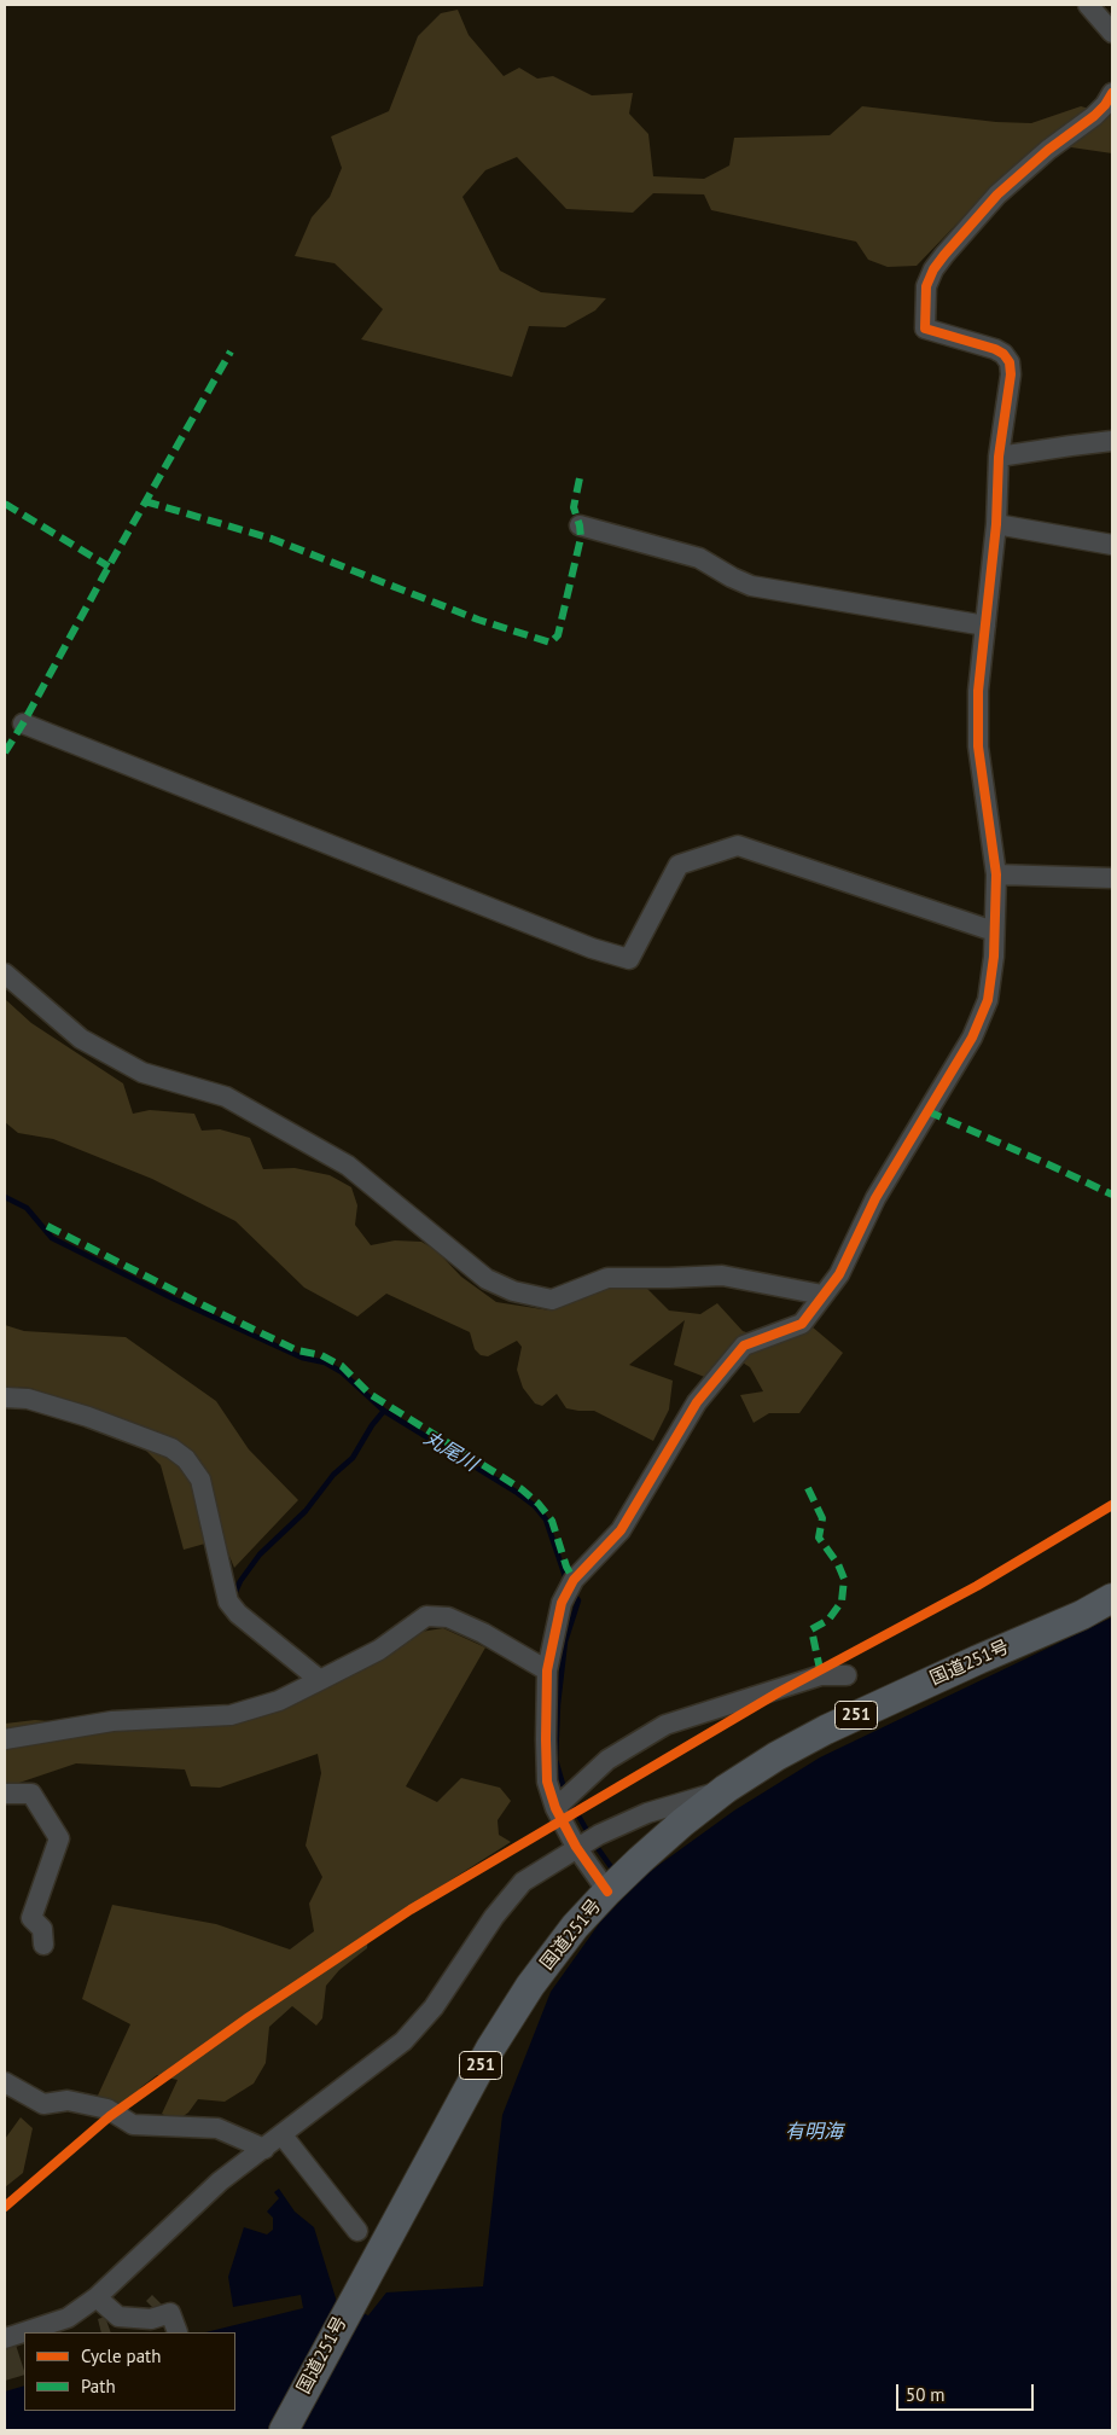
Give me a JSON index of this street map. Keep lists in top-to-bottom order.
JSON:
{
  "streets": {
    "highway": ["国道251号", "251"]
  },
  "water": ["丸尾川", "有明海"],
  "legend": ["Cycle path", "Path"],
  "scale_bar": "50 m"
}
